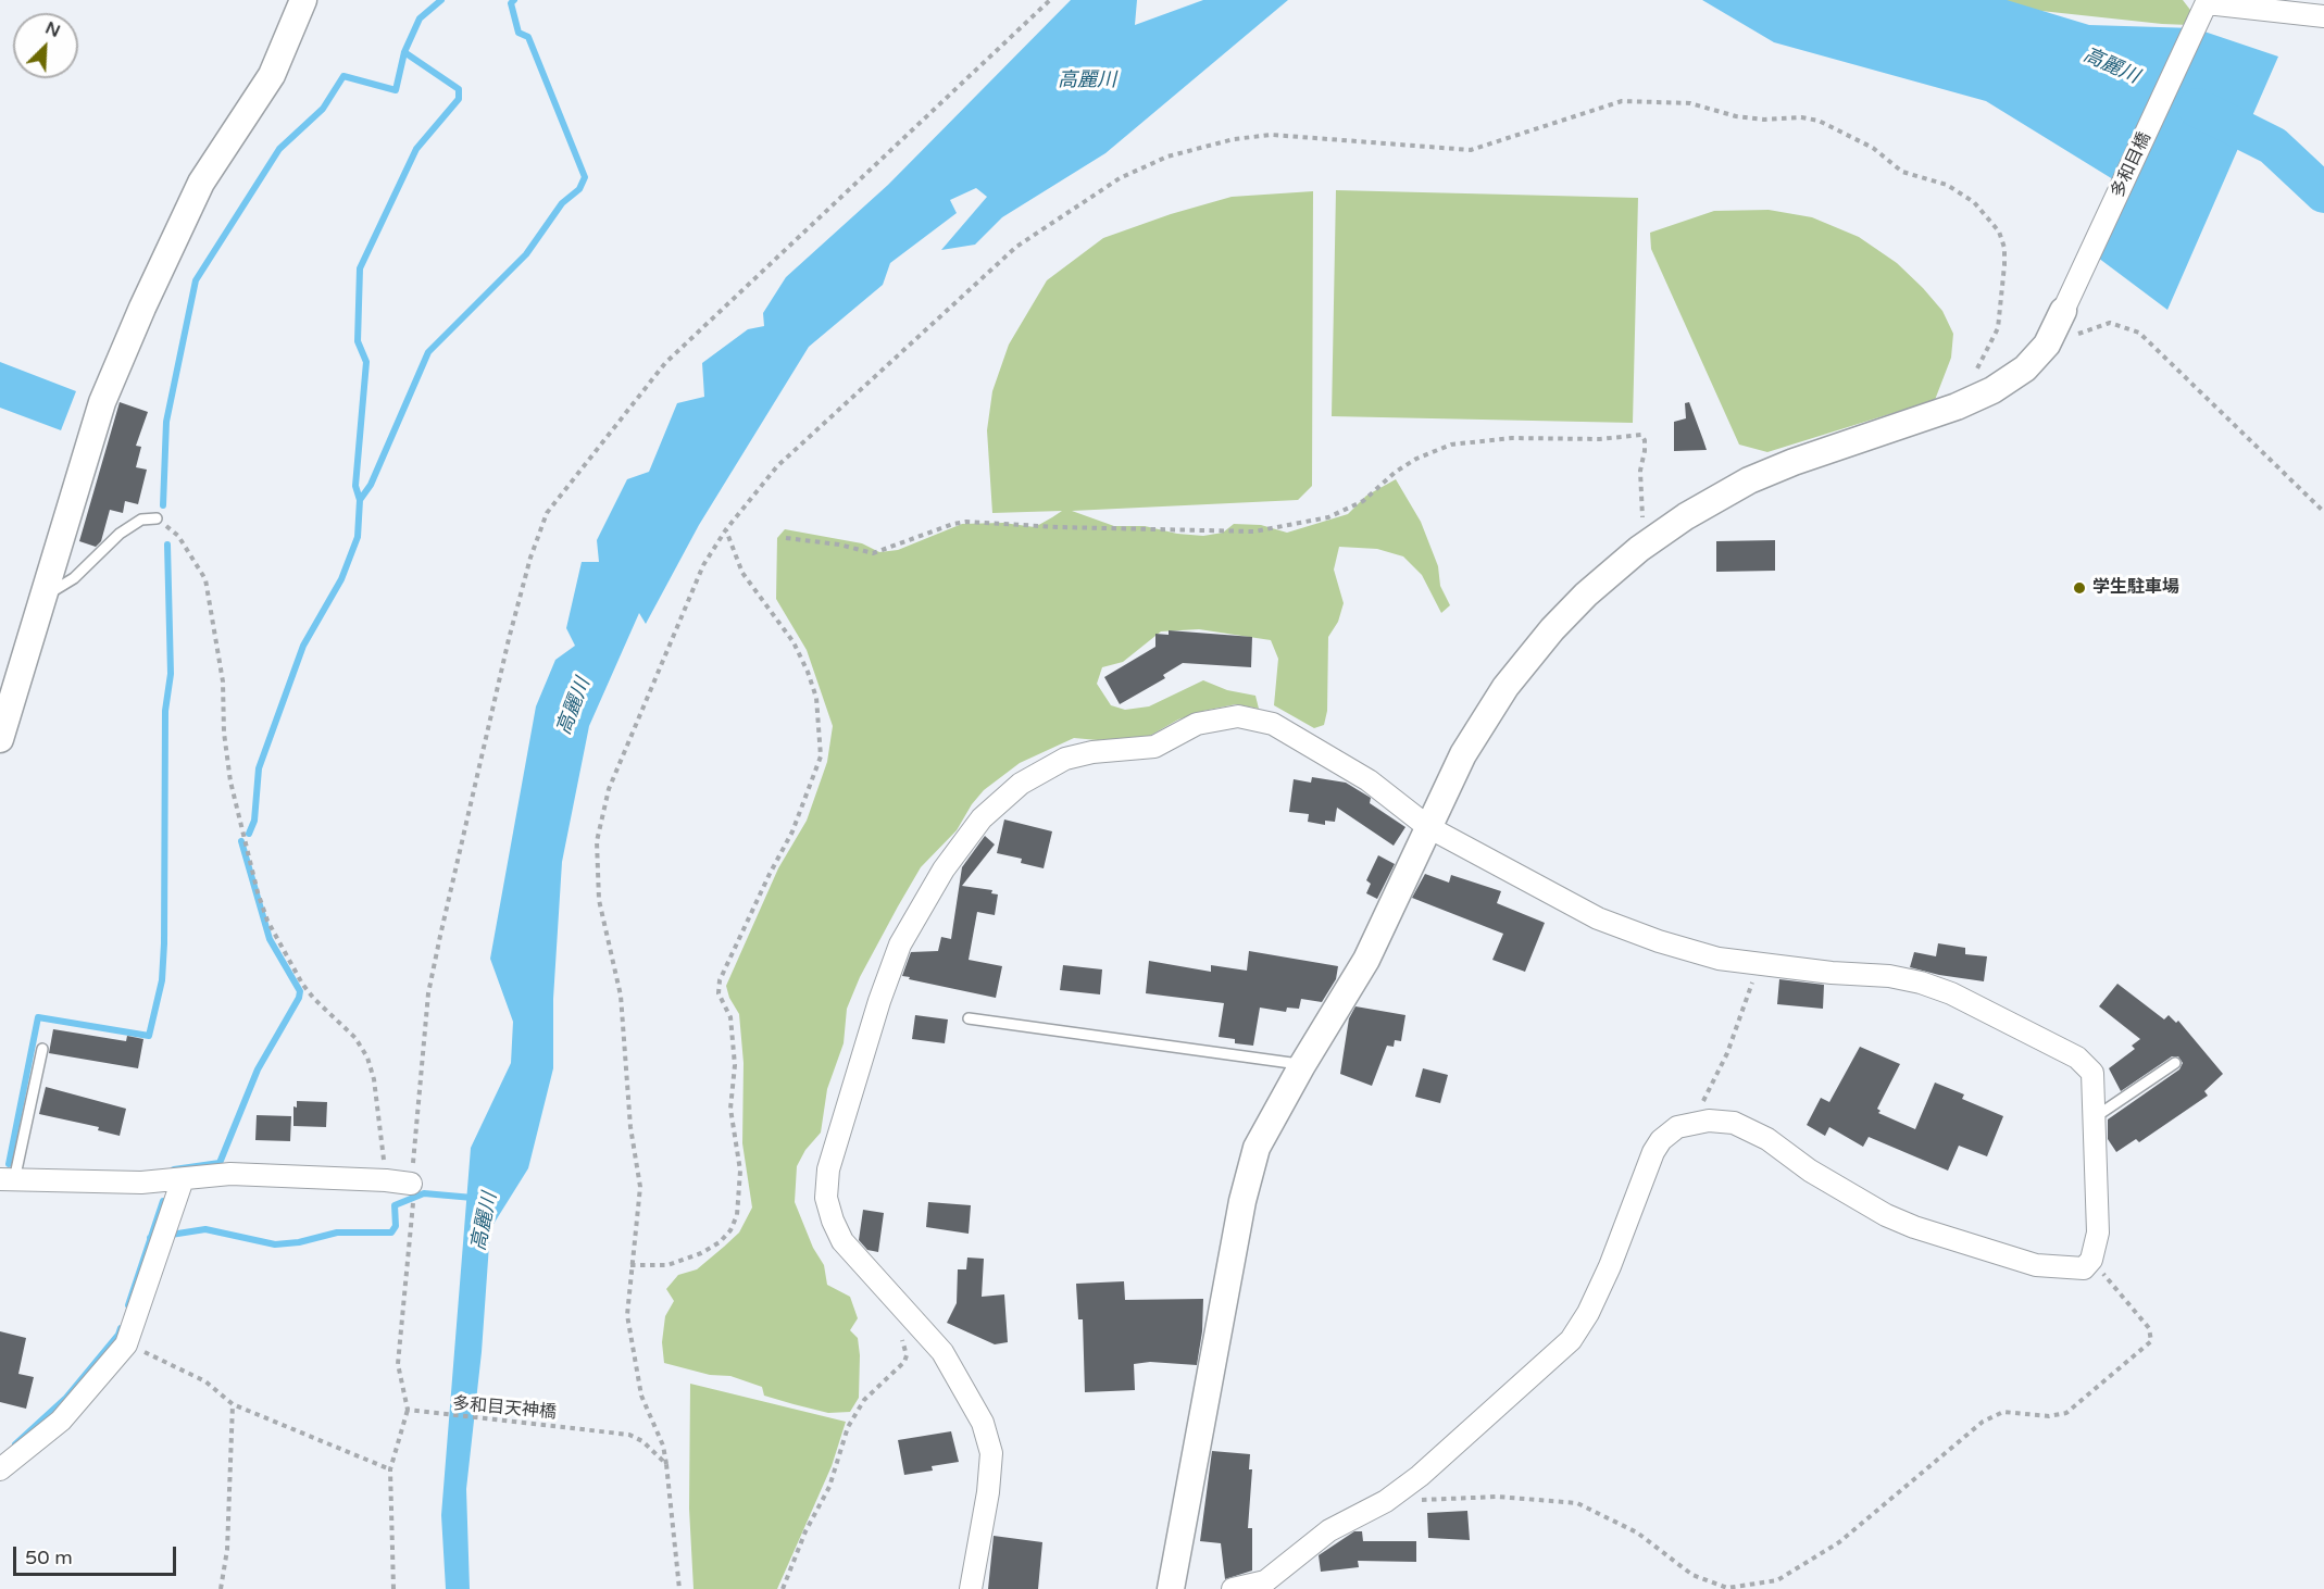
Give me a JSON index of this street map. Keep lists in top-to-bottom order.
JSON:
{
  "streets": {
    "street": ["多和目橋"],
    "path": ["多和目天神橋"]
  },
  "water": ["高麗川"],
  "places": ["学生駐車場"],
  "scale_bar": "50 m",
  "north": "top right"
}
